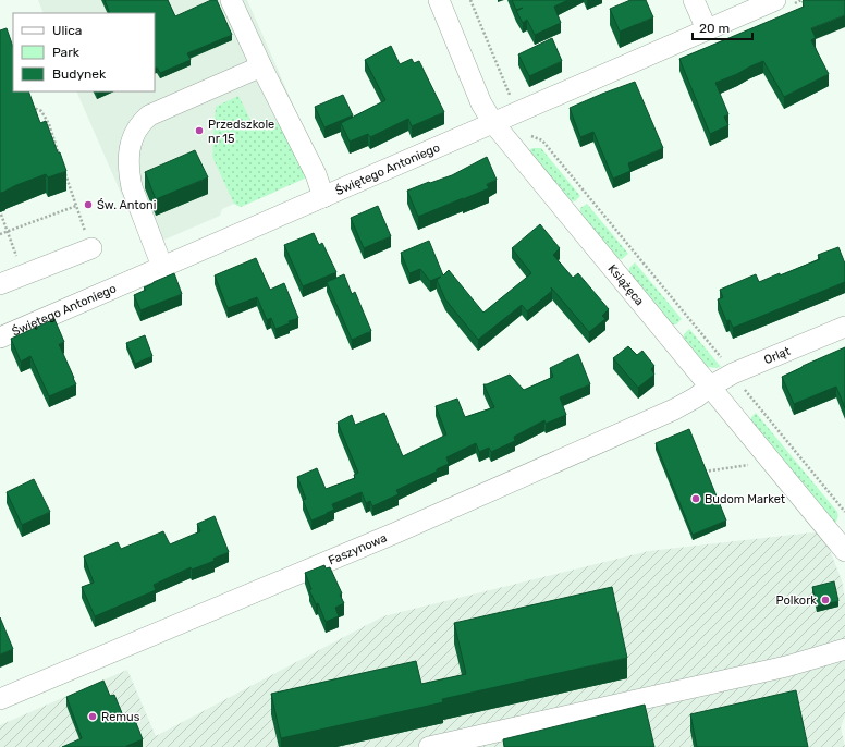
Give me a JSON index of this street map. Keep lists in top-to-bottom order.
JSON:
{
  "streets": {
    "street": [
      "Świętego Antoniego",
      "Książęca",
      "Orląt",
      "Faszynowa"
    ]
  },
  "crossings": [
    ["Świętego Antoniego", "Książęca"],
    ["Książęca", "Orląt"],
    ["Książęca", "Faszynowa"],
    ["Orląt", "Faszynowa"]
  ],
  "places": [
    "Przedszkole nr 15",
    "Św. Antoni",
    "Budom Market",
    "Polkork",
    "Remus"
  ],
  "legend": ["Ulica", "Park", "Budynek"],
  "scale_bar": "20 m"
}
